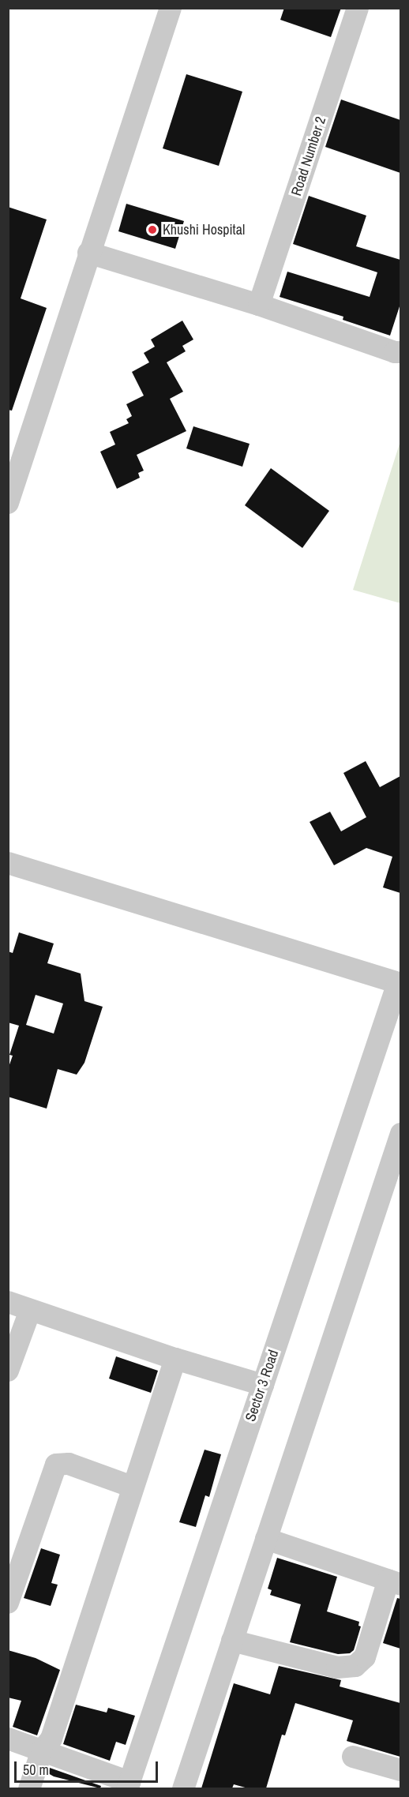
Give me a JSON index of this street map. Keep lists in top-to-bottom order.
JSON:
{
  "streets": {
    "street": ["Road Number 2", "Sector 3 Road"]
  },
  "places": ["Khushi Hospital"],
  "scale_bar": "50 m"
}
